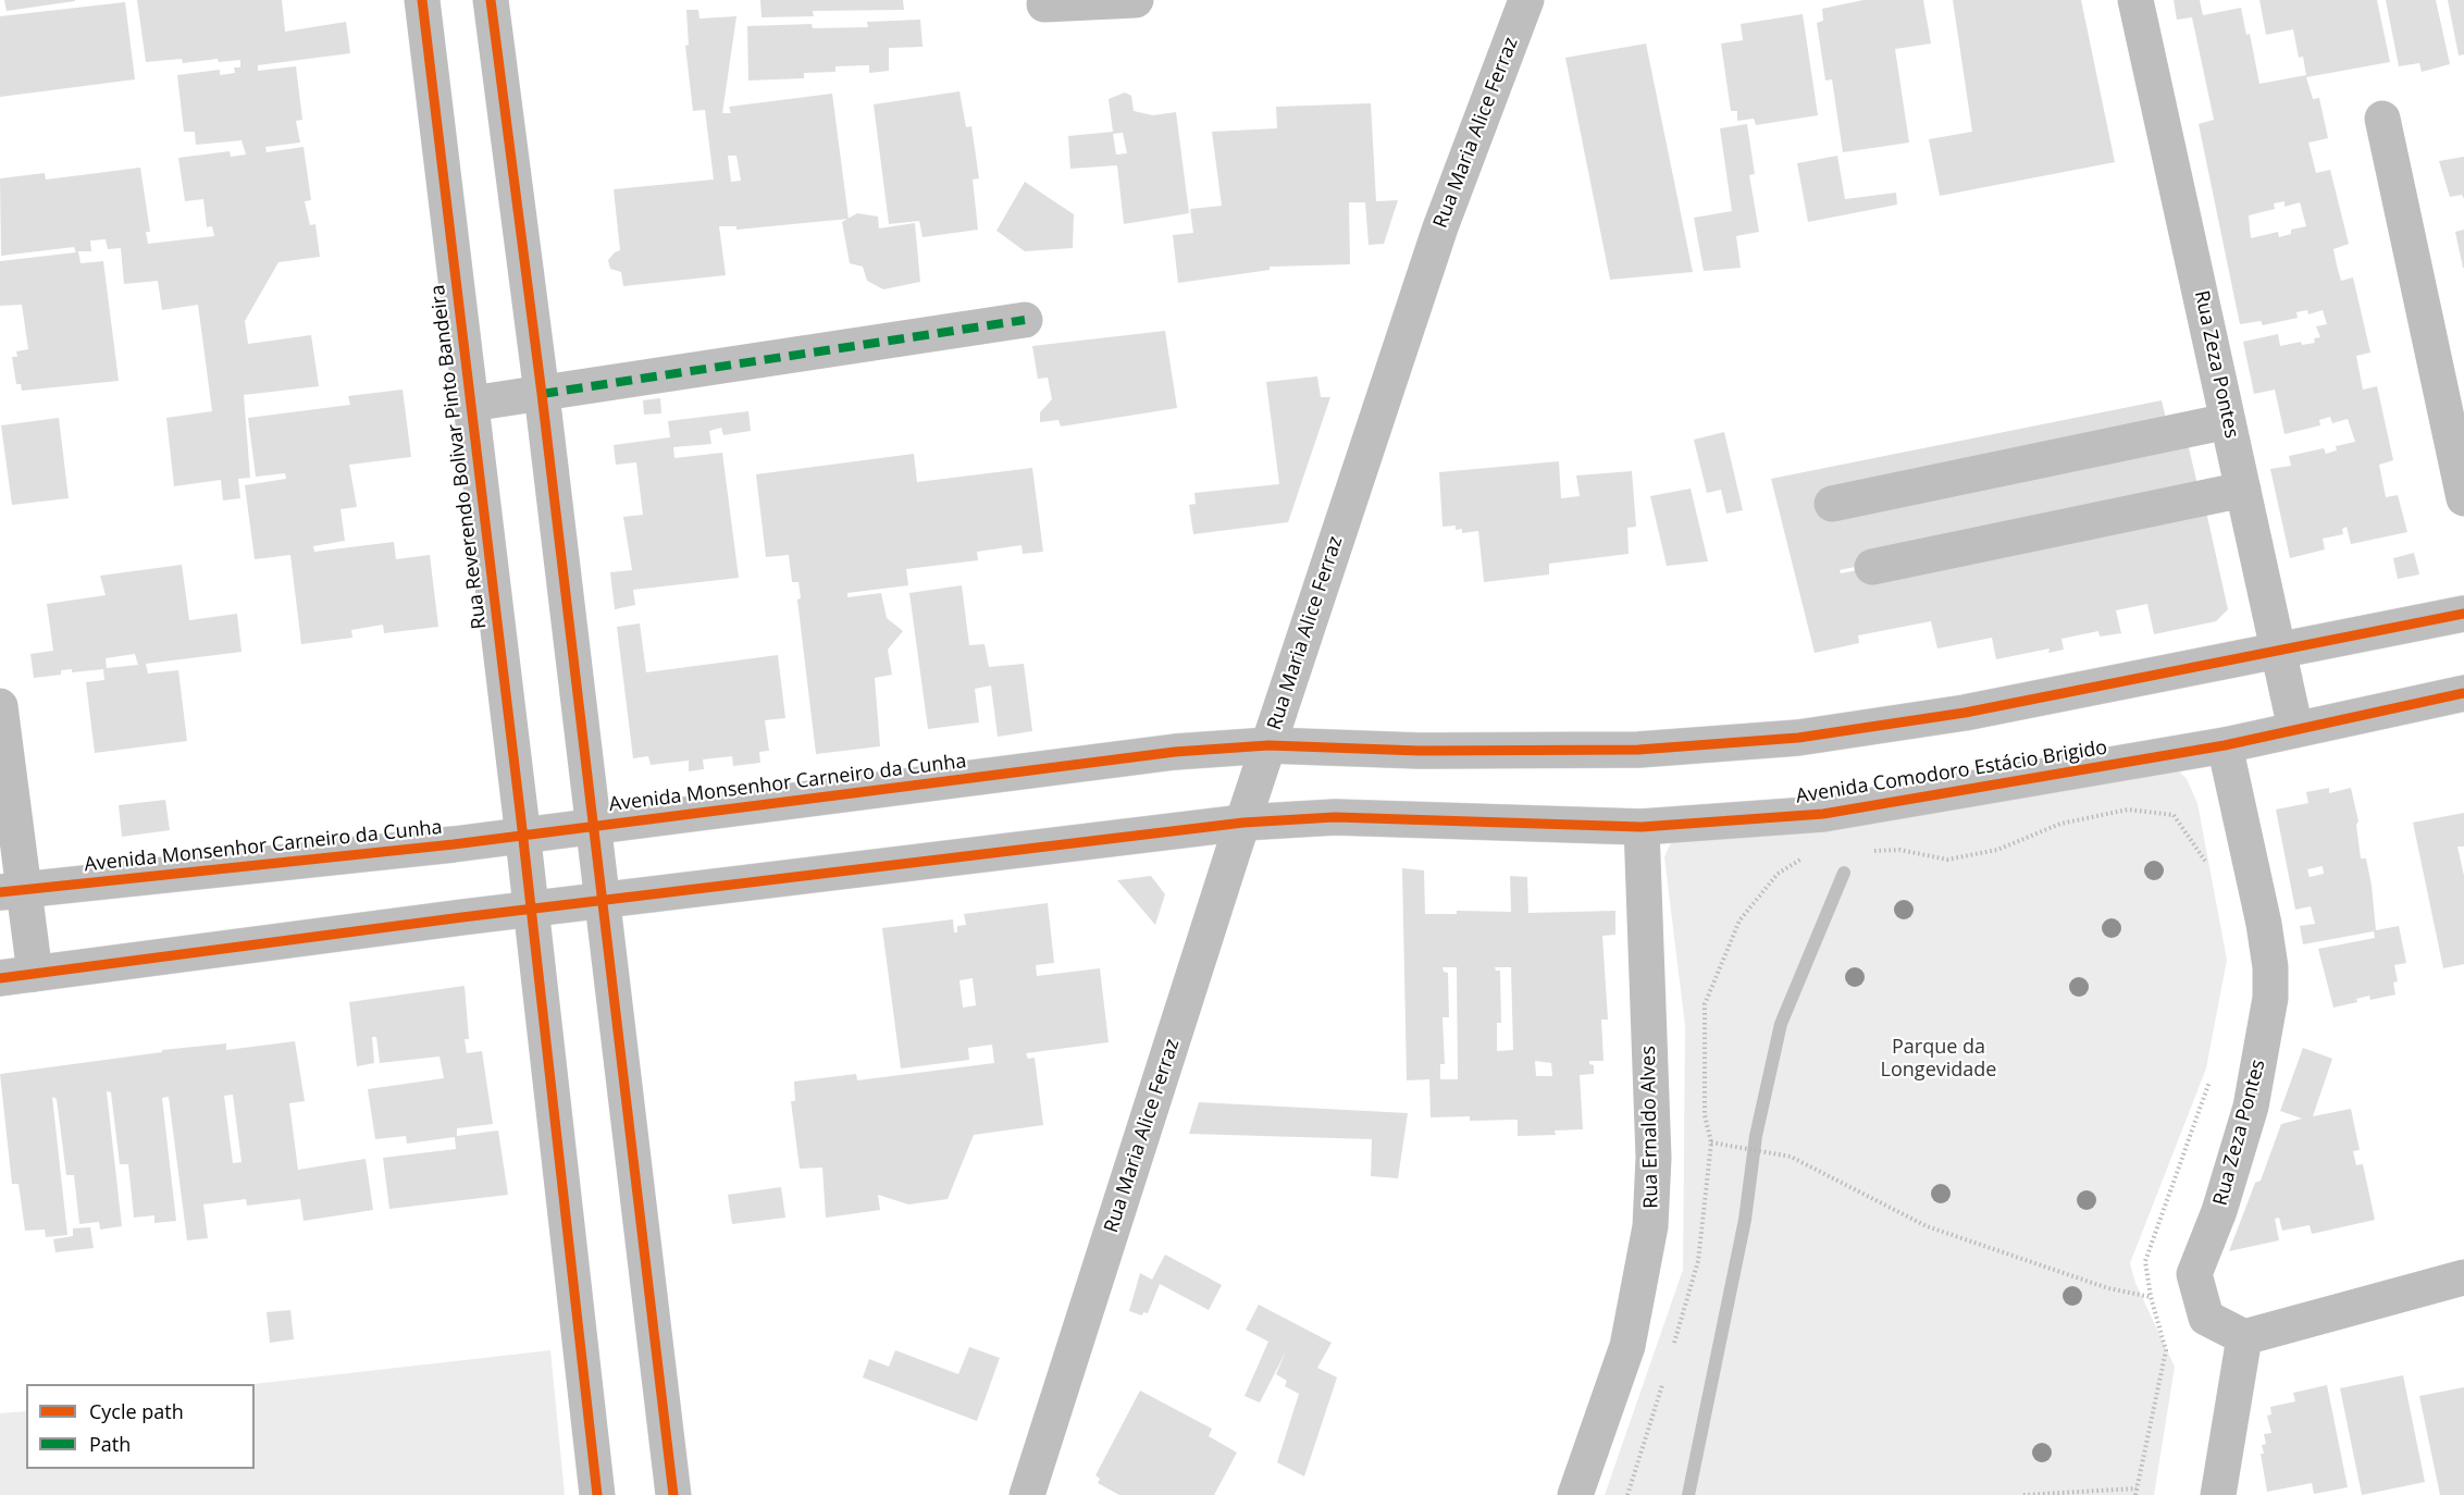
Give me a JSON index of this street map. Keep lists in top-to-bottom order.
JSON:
{
  "streets": {
    "street": [
      "Rua Maria Alice Ferraz",
      "Rua Zeza Pontes",
      "Rua Reverendo Bolivar Pinto Bandeira",
      "Avenida Comodoro Estácio Brigido",
      "Avenida Monsenhor Carneiro da Cunha",
      "Rua Ernaldo Alves"
    ]
  },
  "crossings": [
    ["Rua Maria Alice Ferraz", "Avenida Comodoro Estácio Brigido"],
    ["Rua Maria Alice Ferraz", "Avenida Monsenhor Carneiro da Cunha"],
    ["Rua Zeza Pontes", "Avenida Comodoro Estácio Brigido"],
    ["Rua Reverendo Bolivar Pinto Bandeira", "Avenida Monsenhor Carneiro da Cunha"],
    ["Avenida Comodoro Estácio Brigido", "Rua Ernaldo Alves"]
  ],
  "parks": ["Parque da Longevidade"],
  "legend": ["Cycle path", "Path"]
}
